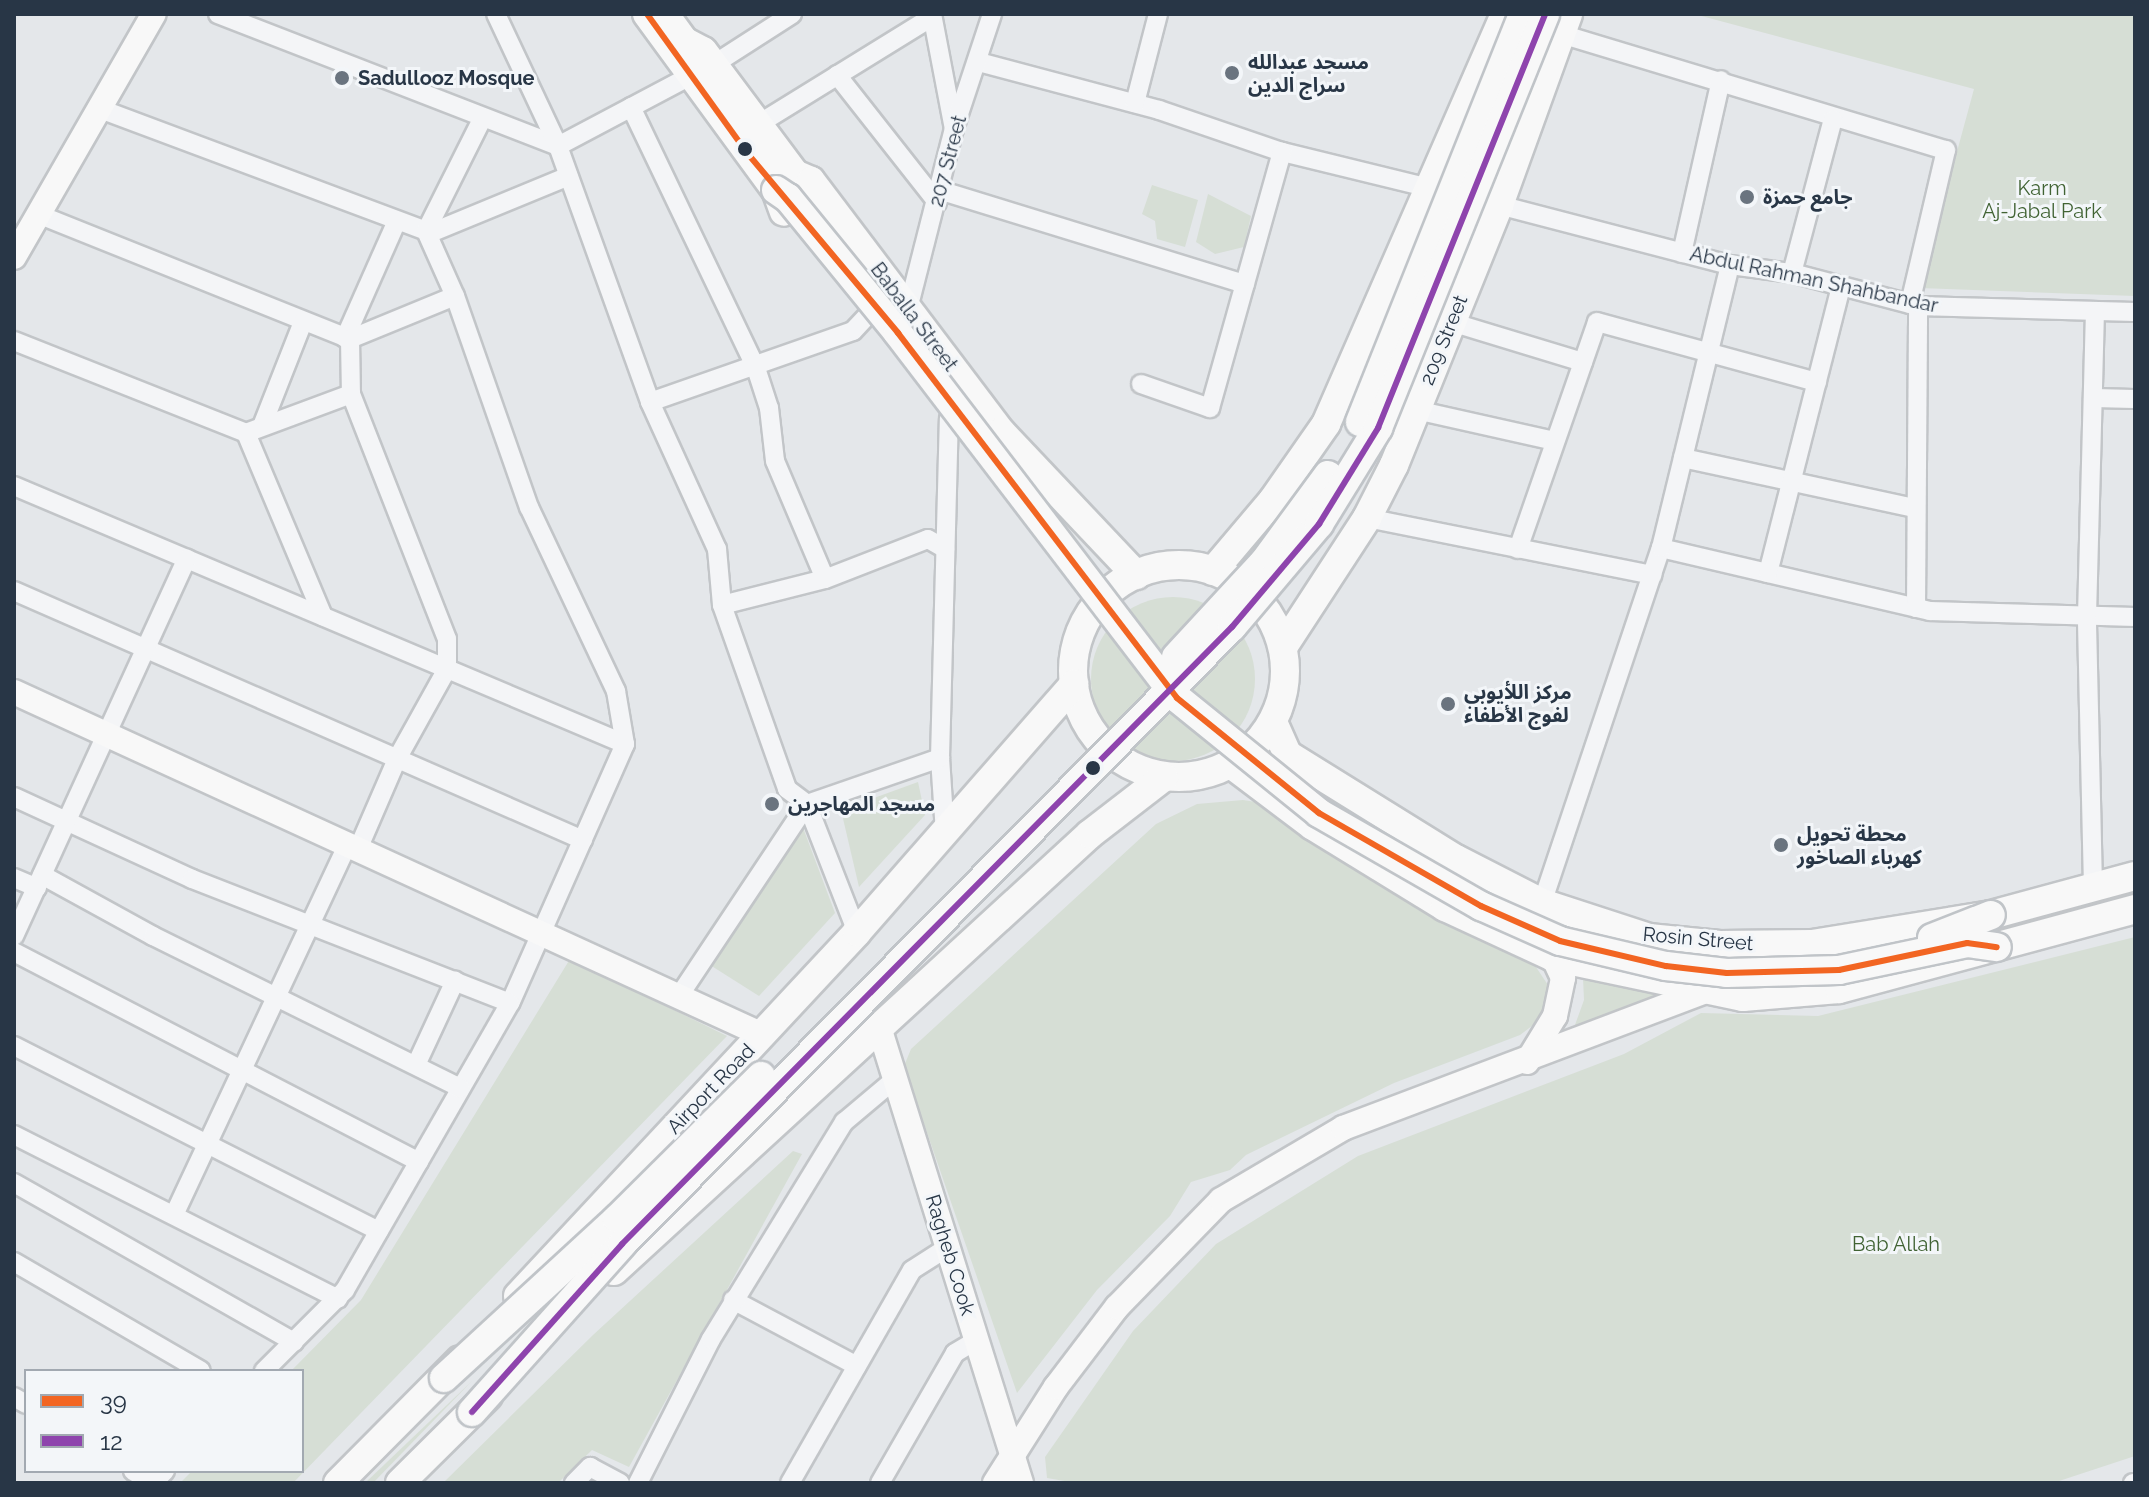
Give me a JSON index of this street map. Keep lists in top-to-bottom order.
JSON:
{
  "streets": {
    "main road": [
      "Baballa Street",
      "209 Street",
      "Rosin Street",
      "Airport Road",
      "Ragheb Cook"
    ],
    "street": ["207 Street", "Abdul Rahman Shahbandar"]
  },
  "crossings": [
    ["207 Street", "Baballa Street"],
    ["Abdul Rahman Shahbandar", "209 Street"],
    ["Baballa Street", "209 Street"],
    ["Baballa Street", "Rosin Street"],
    ["Baballa Street", "Airport Road"],
    ["209 Street", "Rosin Street"],
    ["209 Street", "Airport Road"],
    ["Rosin Street", "Airport Road"]
  ],
  "parks": ["Karm Aj-Jabal Park", "Bab Allah"],
  "places": [
    "مسجد عبدالله سراج الدين",
    "Sadullooz Mosque",
    "جامع حمزة",
    "مركز اللأيوبي لفوج الأطفاء",
    "مسجد المهاجرين",
    "محطة تحويل كهرباء الصاخور"
  ],
  "lines": ["transit line 39", "transit line 12"],
  "legend": ["39", "12"]
}
